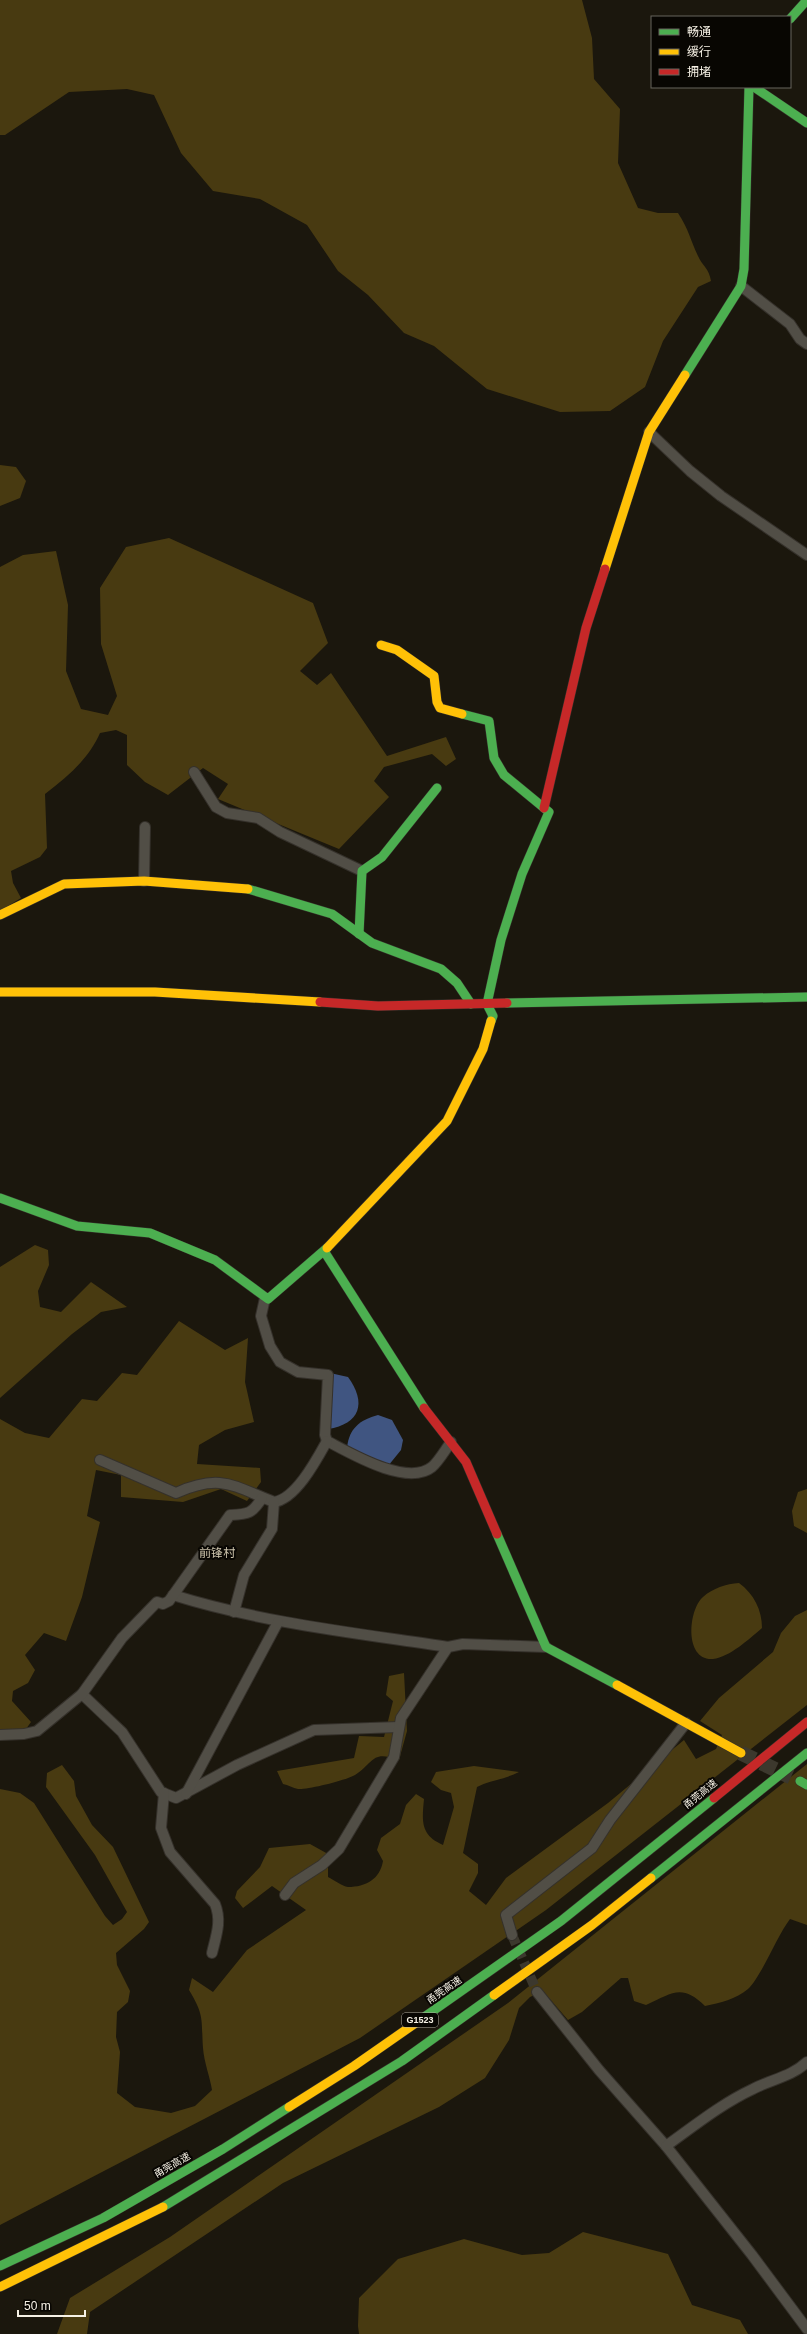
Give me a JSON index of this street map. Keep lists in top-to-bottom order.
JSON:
{
  "streets": {
    "main road": ["甬莞高速", "G1523"]
  },
  "districts": ["前锋村"],
  "legend": ["畅通", "缓行", "拥堵"],
  "scale_bar": "50 m"
}
